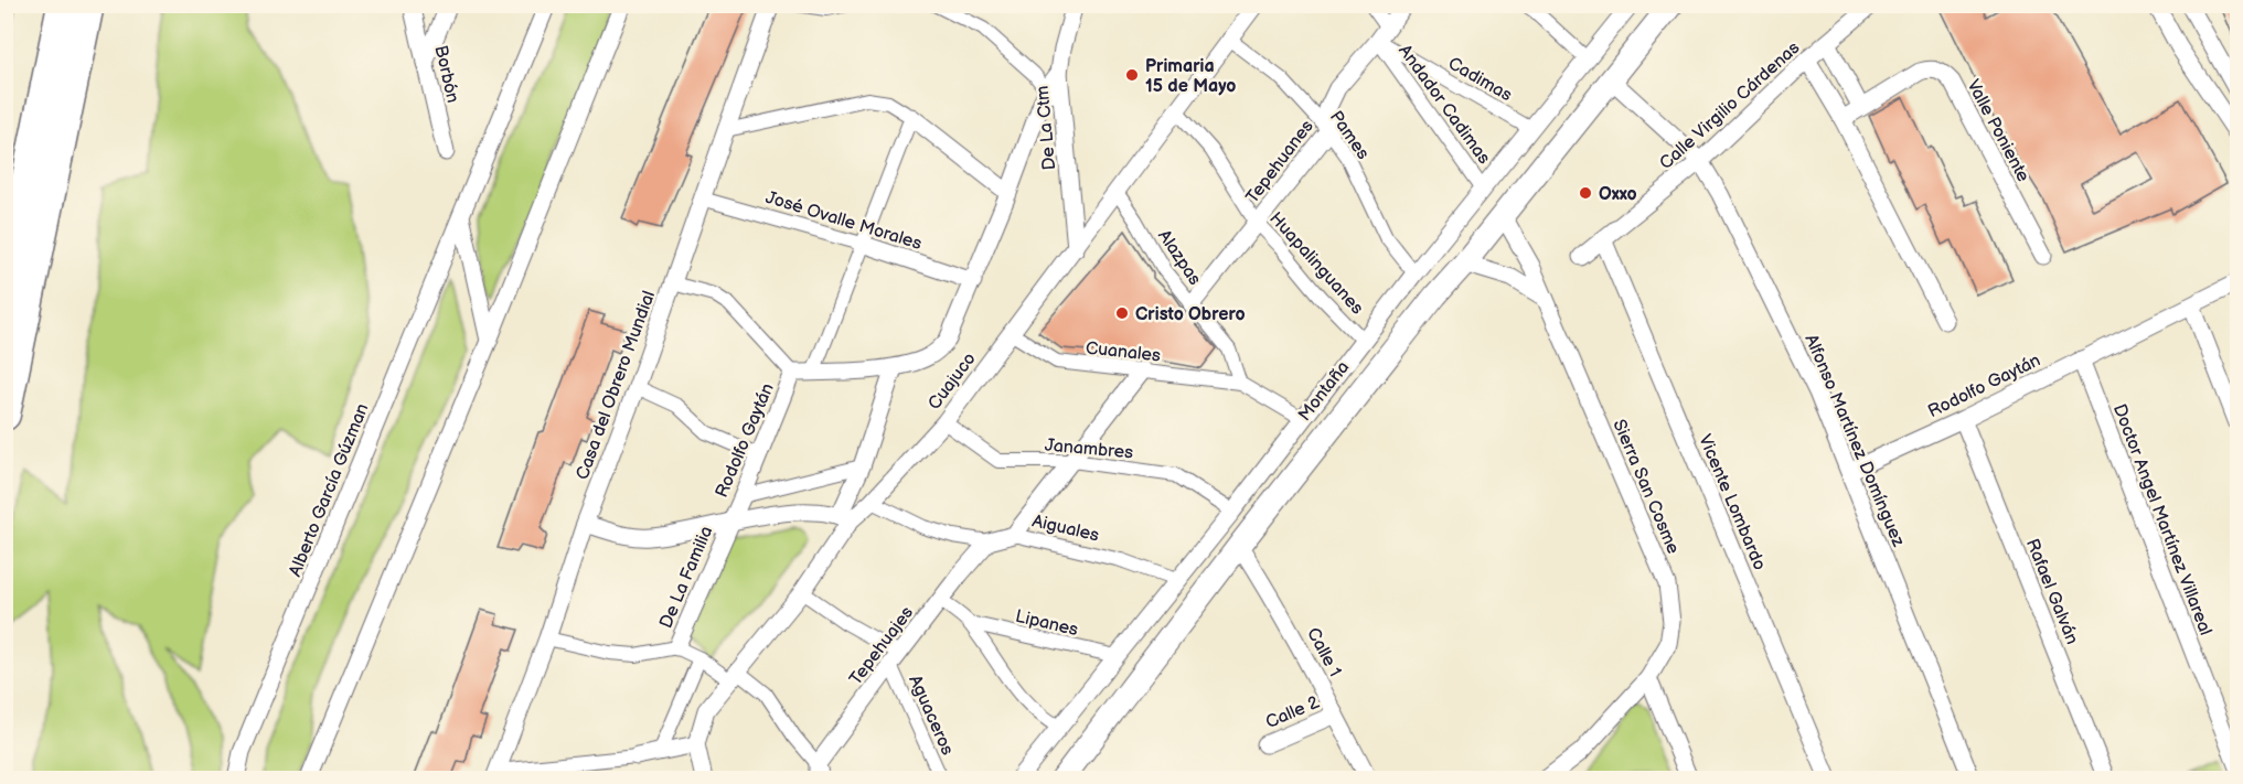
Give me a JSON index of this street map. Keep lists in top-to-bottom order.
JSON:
{
  "streets": {
    "main road": ["Montaña"],
    "street": [
      "Borbón",
      "Cadimas",
      "Andador Cadimas",
      "Calle Virgilio Cárdenas",
      "De La Ctm",
      "Valle Poniente",
      "Pames",
      "Tepehuanes",
      "José Ovalle Morales",
      "Alazpas",
      "Huapalinguanes",
      "Cuanales",
      "Cuajuco",
      "Casa del Obrero Mundial",
      "Rodolfo Gaytán",
      "Alfonso Martínez Domínguez",
      "Janambres",
      "Sierra San Cosme",
      "Alberto García Gúzman",
      "Vicente Lombardo",
      "Doctor Angel Martínez Villareal",
      "Aiguales",
      "De La Familia",
      "Rafael Galván",
      "Lipanes",
      "Tepehuajes",
      "Calle 1",
      "Calle 2",
      "Aguaceros"
    ]
  },
  "crossings": [
    ["Cadimas", "Andador Cadimas"],
    ["Cadimas", "Tepehuanes"],
    ["Cadimas", "Montaña"],
    ["Andador Cadimas", "Tepehuanes"],
    ["Andador Cadimas", "Montaña"],
    ["Calle Virgilio Cárdenas", "Alfonso Martínez Domínguez"],
    ["Calle Virgilio Cárdenas", "Vicente Lombardo"],
    ["De La Ctm", "Cuajuco"],
    ["Pames", "Tepehuanes"],
    ["Pames", "Cuajuco"],
    ["Pames", "Montaña"],
    ["Tepehuanes", "Alazpas"],
    ["Tepehuanes", "Huapalinguanes"],
    ["José Ovalle Morales", "Casa del Obrero Mundial"],
    ["Alazpas", "Cuanales"],
    ["Alazpas", "Cuajuco"],
    ["Huapalinguanes", "Cuajuco"],
    ["Huapalinguanes", "Montaña"],
    ["Cuanales", "Cuajuco"],
    ["Cuajuco", "Janambres"],
    ["Cuajuco", "Aiguales"],
    ["Cuajuco", "Aguaceros"],
    ["Rodolfo Gaytán", "Alfonso Martínez Domínguez"],
    ["Rodolfo Gaytán", "Doctor Angel Martínez Villareal"],
    ["Rodolfo Gaytán", "De La Familia"],
    ["Rodolfo Gaytán", "Rafael Galván"],
    ["Montaña", "Alfonso Martínez Domínguez"],
    ["Montaña", "Janambres"],
    ["Montaña", "Sierra San Cosme"],
    ["Montaña", "Aiguales"],
    ["Montaña", "Lipanes"],
    ["Montaña", "Calle 1"],
    ["Aiguales", "Tepehuajes"],
    ["Lipanes", "Tepehuajes"],
    ["Tepehuajes", "Aguaceros"],
    ["Calle 1", "Calle 2"]
  ],
  "places": ["Primaria 15 de Mayo", "Oxxo", "Cristo Obrero"]
}
